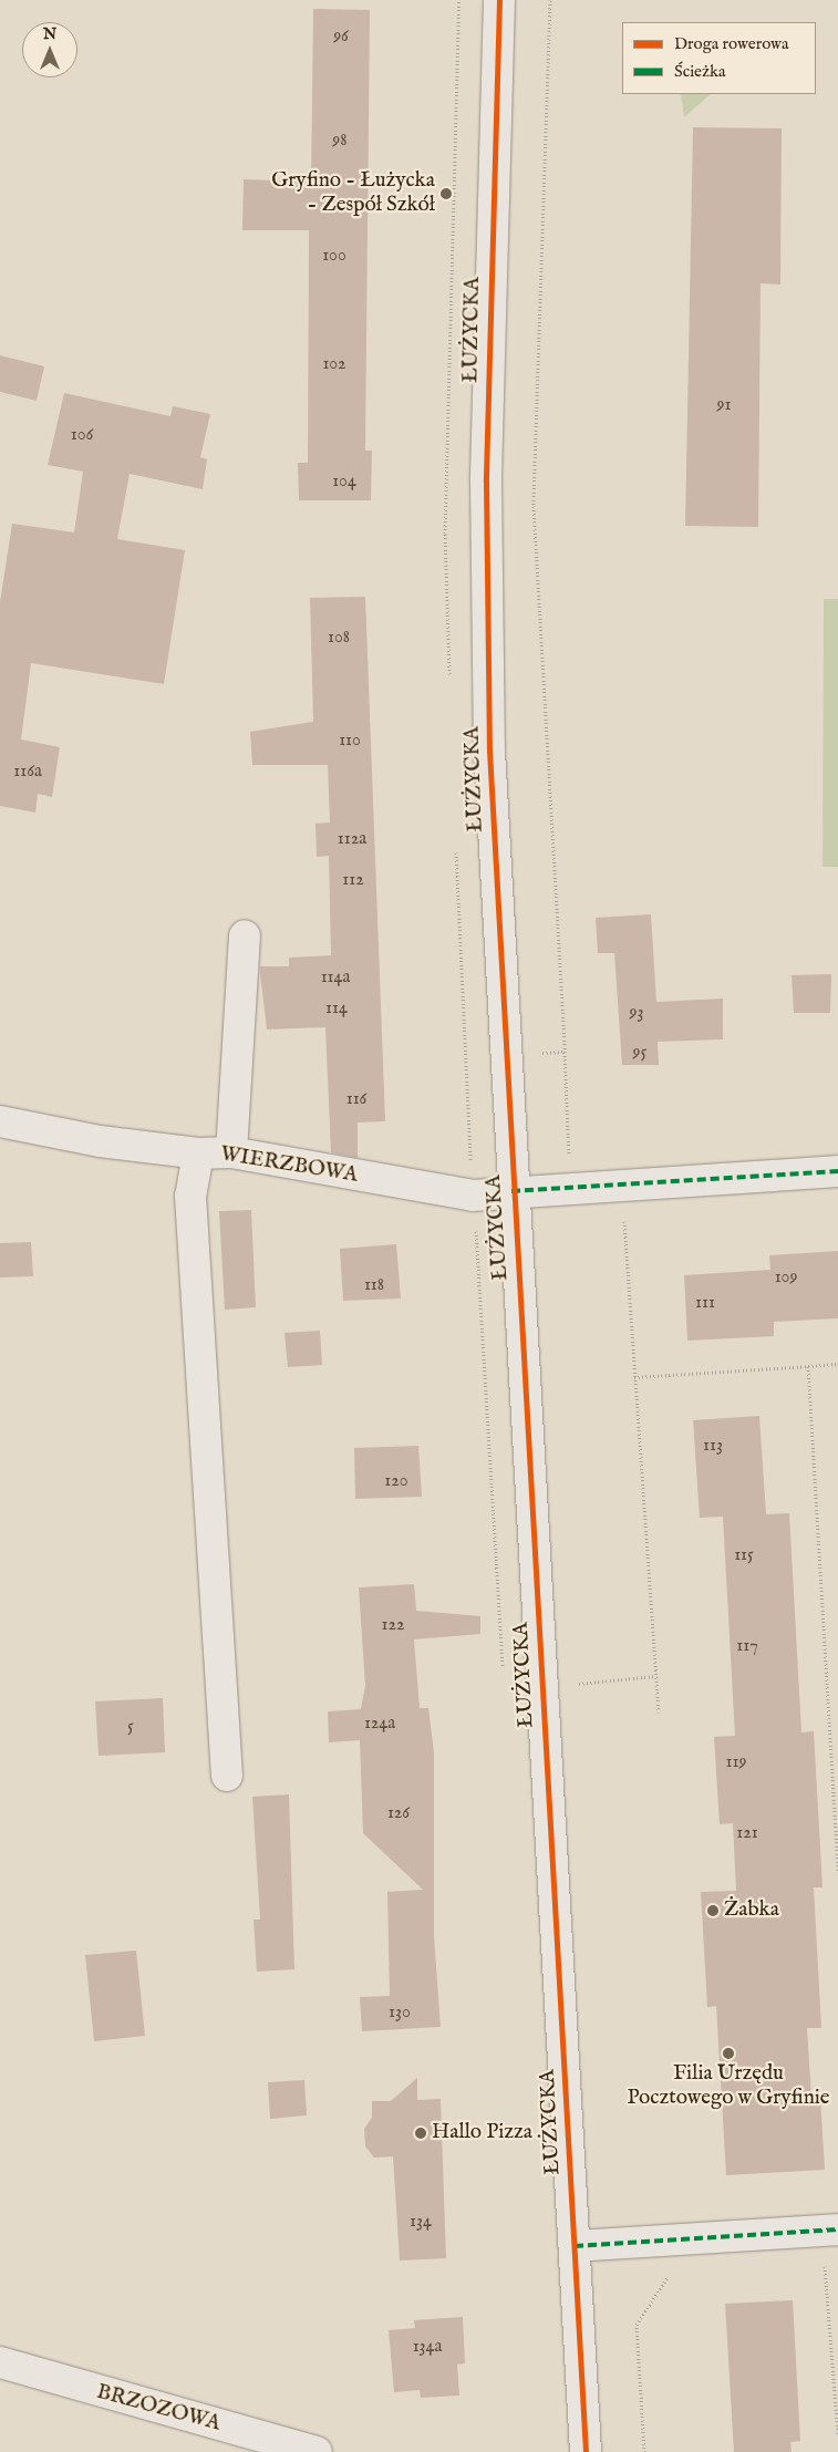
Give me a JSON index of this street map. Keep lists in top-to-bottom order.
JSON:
{
  "streets": {
    "street": ["ŁUŻYCKA", "WIERZBOWA", "BRZOZOWA"]
  },
  "crossings": [
    ["ŁUŻYCKA", "WIERZBOWA"]
  ],
  "places": [
    "Gryfino - Łużycka - Zespół Szkół",
    "Żabka",
    "Filia Urzędu Pocztowego w Gryfinie",
    "Hallo Pizza"
  ],
  "house_numbers": [
    "96",
    "98",
    "100",
    "102",
    "91",
    "106",
    "104",
    "108",
    "110",
    "116a",
    "112a",
    "112",
    "114a",
    "114",
    "93",
    "95",
    "116",
    "109",
    "118",
    "111",
    "113",
    "120",
    "115",
    "122",
    "117",
    "124a",
    "5",
    "119",
    "126",
    "121",
    "130",
    "134",
    "134a"
  ],
  "legend": ["Droga rowerowa", "Ścieżka"],
  "north": "top"
}
